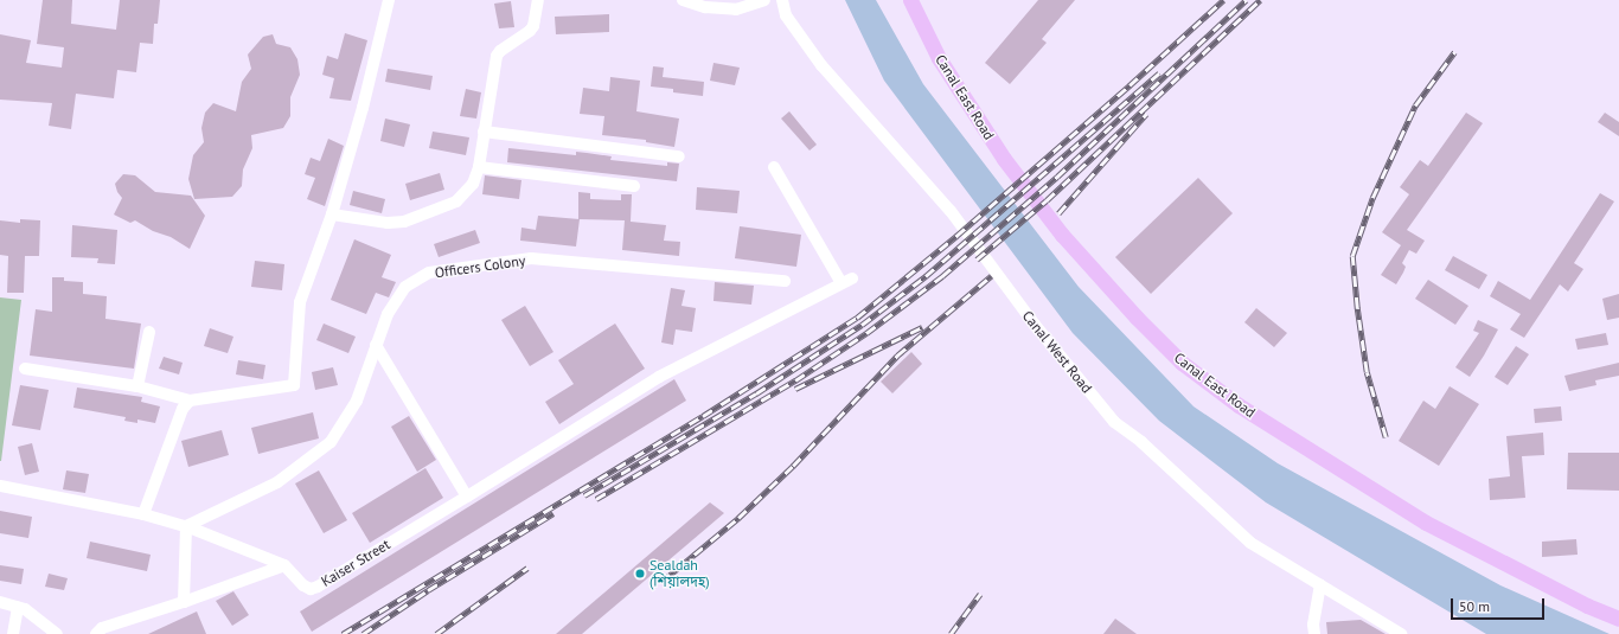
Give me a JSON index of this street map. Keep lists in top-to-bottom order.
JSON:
{
  "streets": {
    "main road": ["Canal East Road"],
    "street": ["Officers Colony", "Canal West Road", "Kaiser Street"]
  },
  "crossings": [
    ["Officers Colony", "Kaiser Street"]
  ],
  "places": ["Sealdah (শিয়ালদহ)"],
  "scale_bar": "50 m"
}
